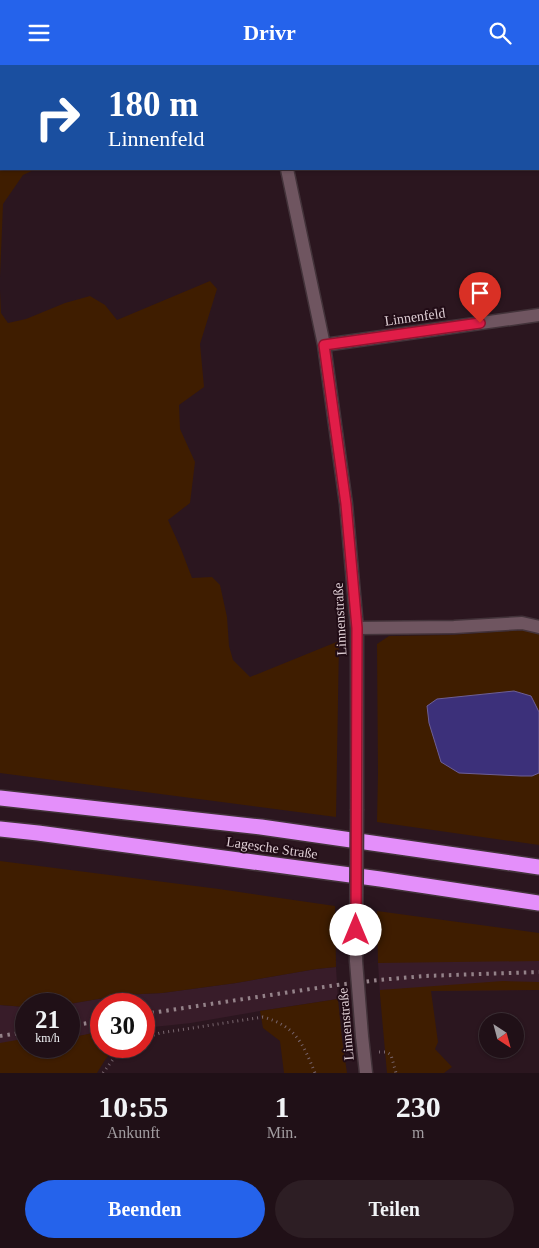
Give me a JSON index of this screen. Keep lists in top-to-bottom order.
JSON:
{
  "streets": {
    "highway": ["Lagesche Straße"],
    "street": ["Linnenfeld", "Linnenstraße"]
  },
  "crossings": [
    ["Linnenfeld", "Linnenstraße"]
  ],
  "north": "bottom right",
  "page": {
    "header": "Drivr",
    "turn": ["180 m", "Linnenfeld"],
    "speed": "21 km/h",
    "limit": "30",
    "eta": [
      "10:55",
      "Ankunft",
      "1",
      "Min.",
      "230",
      "m"
    ],
    "buttons": ["Beenden", "Teilen"]
  }
}
